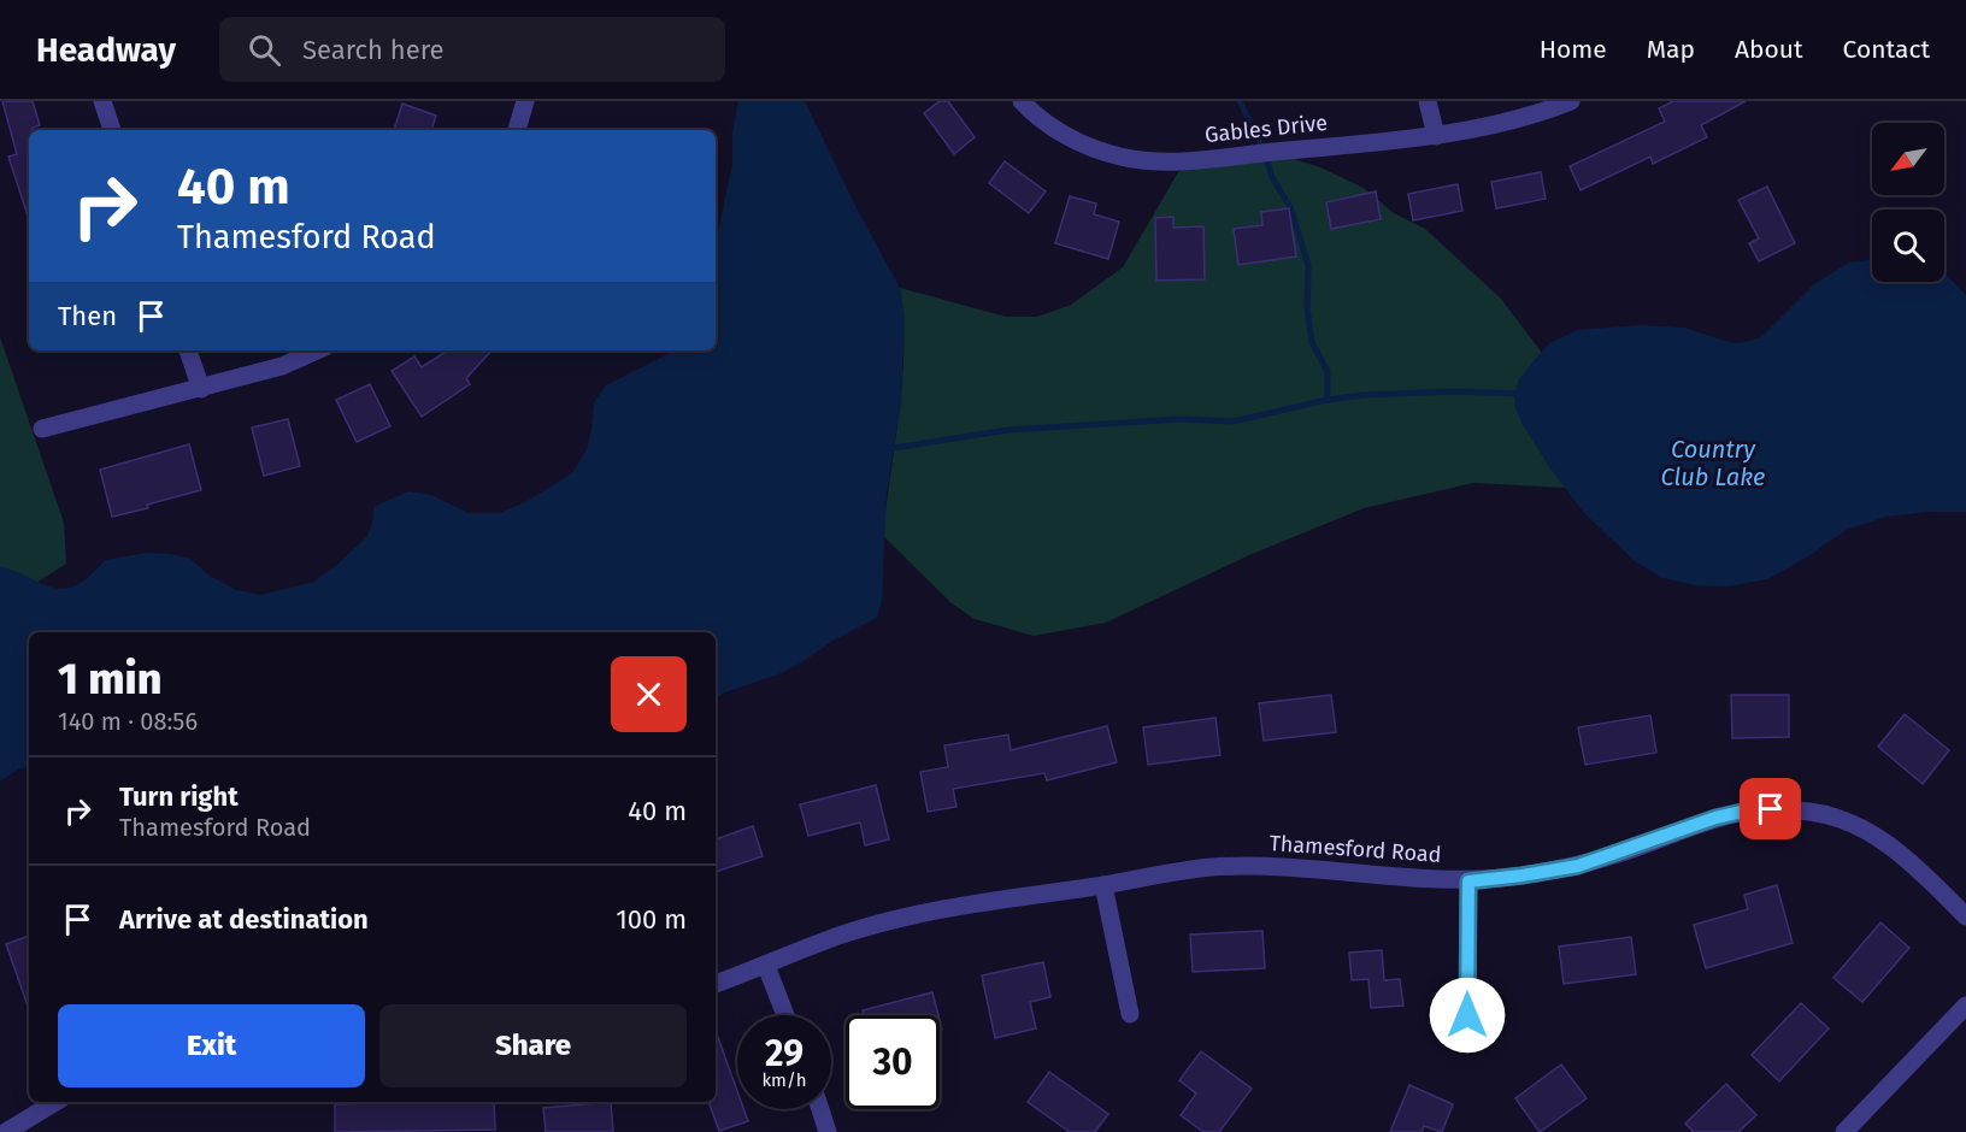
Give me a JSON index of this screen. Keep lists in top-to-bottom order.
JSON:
{
  "streets": {
    "street": ["Gables Drive", "Thamesford Road"]
  },
  "water": ["Country Club Lake"],
  "north": "bottom left",
  "page": {
    "header": "Headway",
    "search": "Search here",
    "nav": [
      "Home",
      "Map",
      "About",
      "Contact"
    ],
    "turn": ["40 m", "Thamesford Road"],
    "then": "Then",
    "heading": ["1 min", "140 m · 08:56"],
    "list": [
      {
        "name": "Turn right",
        "note": "Thamesford Road",
        "value": "40 m"
      },
      {
        "name": "Arrive at destination",
        "value": "100 m"
      }
    ],
    "buttons": ["Exit", "Share"],
    "speed": "29 km/h",
    "limit": "30"
  }
}
